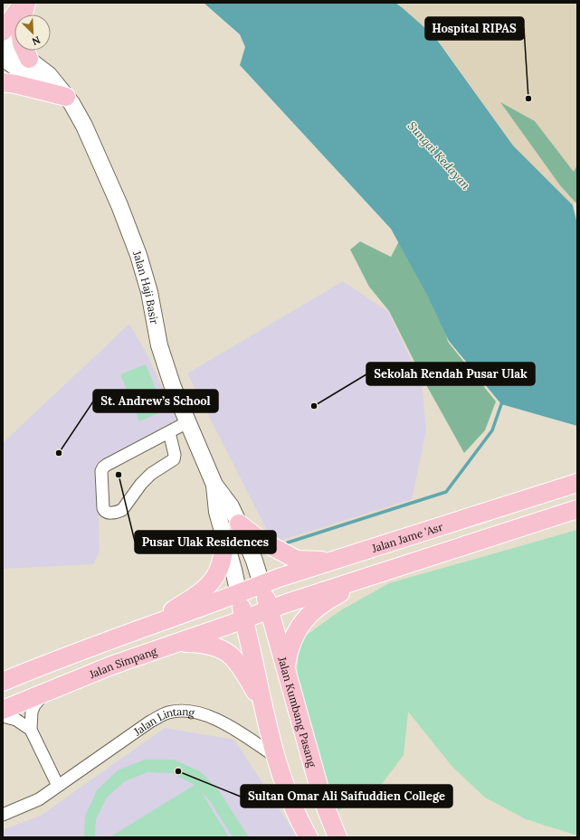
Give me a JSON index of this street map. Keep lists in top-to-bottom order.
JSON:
{
  "streets": {
    "main road": [
      "Jalan Haji Basir",
      "Jalan Jame 'Asr",
      "Jalan Simpang",
      "Jalan Kumbang Pasang"
    ],
    "street": ["Jalan Lintang"]
  },
  "crossings": [
    ["Jalan Haji Basir", "Jalan Jame 'Asr"],
    ["Jalan Haji Basir", "Jalan Kumbang Pasang"],
    ["Jalan Jame 'Asr", "Jalan Kumbang Pasang"]
  ],
  "water": ["Sungai Kedayan"],
  "places": [
    "Hospital RIPAS",
    "Sekolah Rendah Pusar Ulak",
    "St. Andrew’s School",
    "Pusar Ulak Residences",
    "Sultan Omar Ali Saifuddien College"
  ],
  "north": "bottom right"
}
